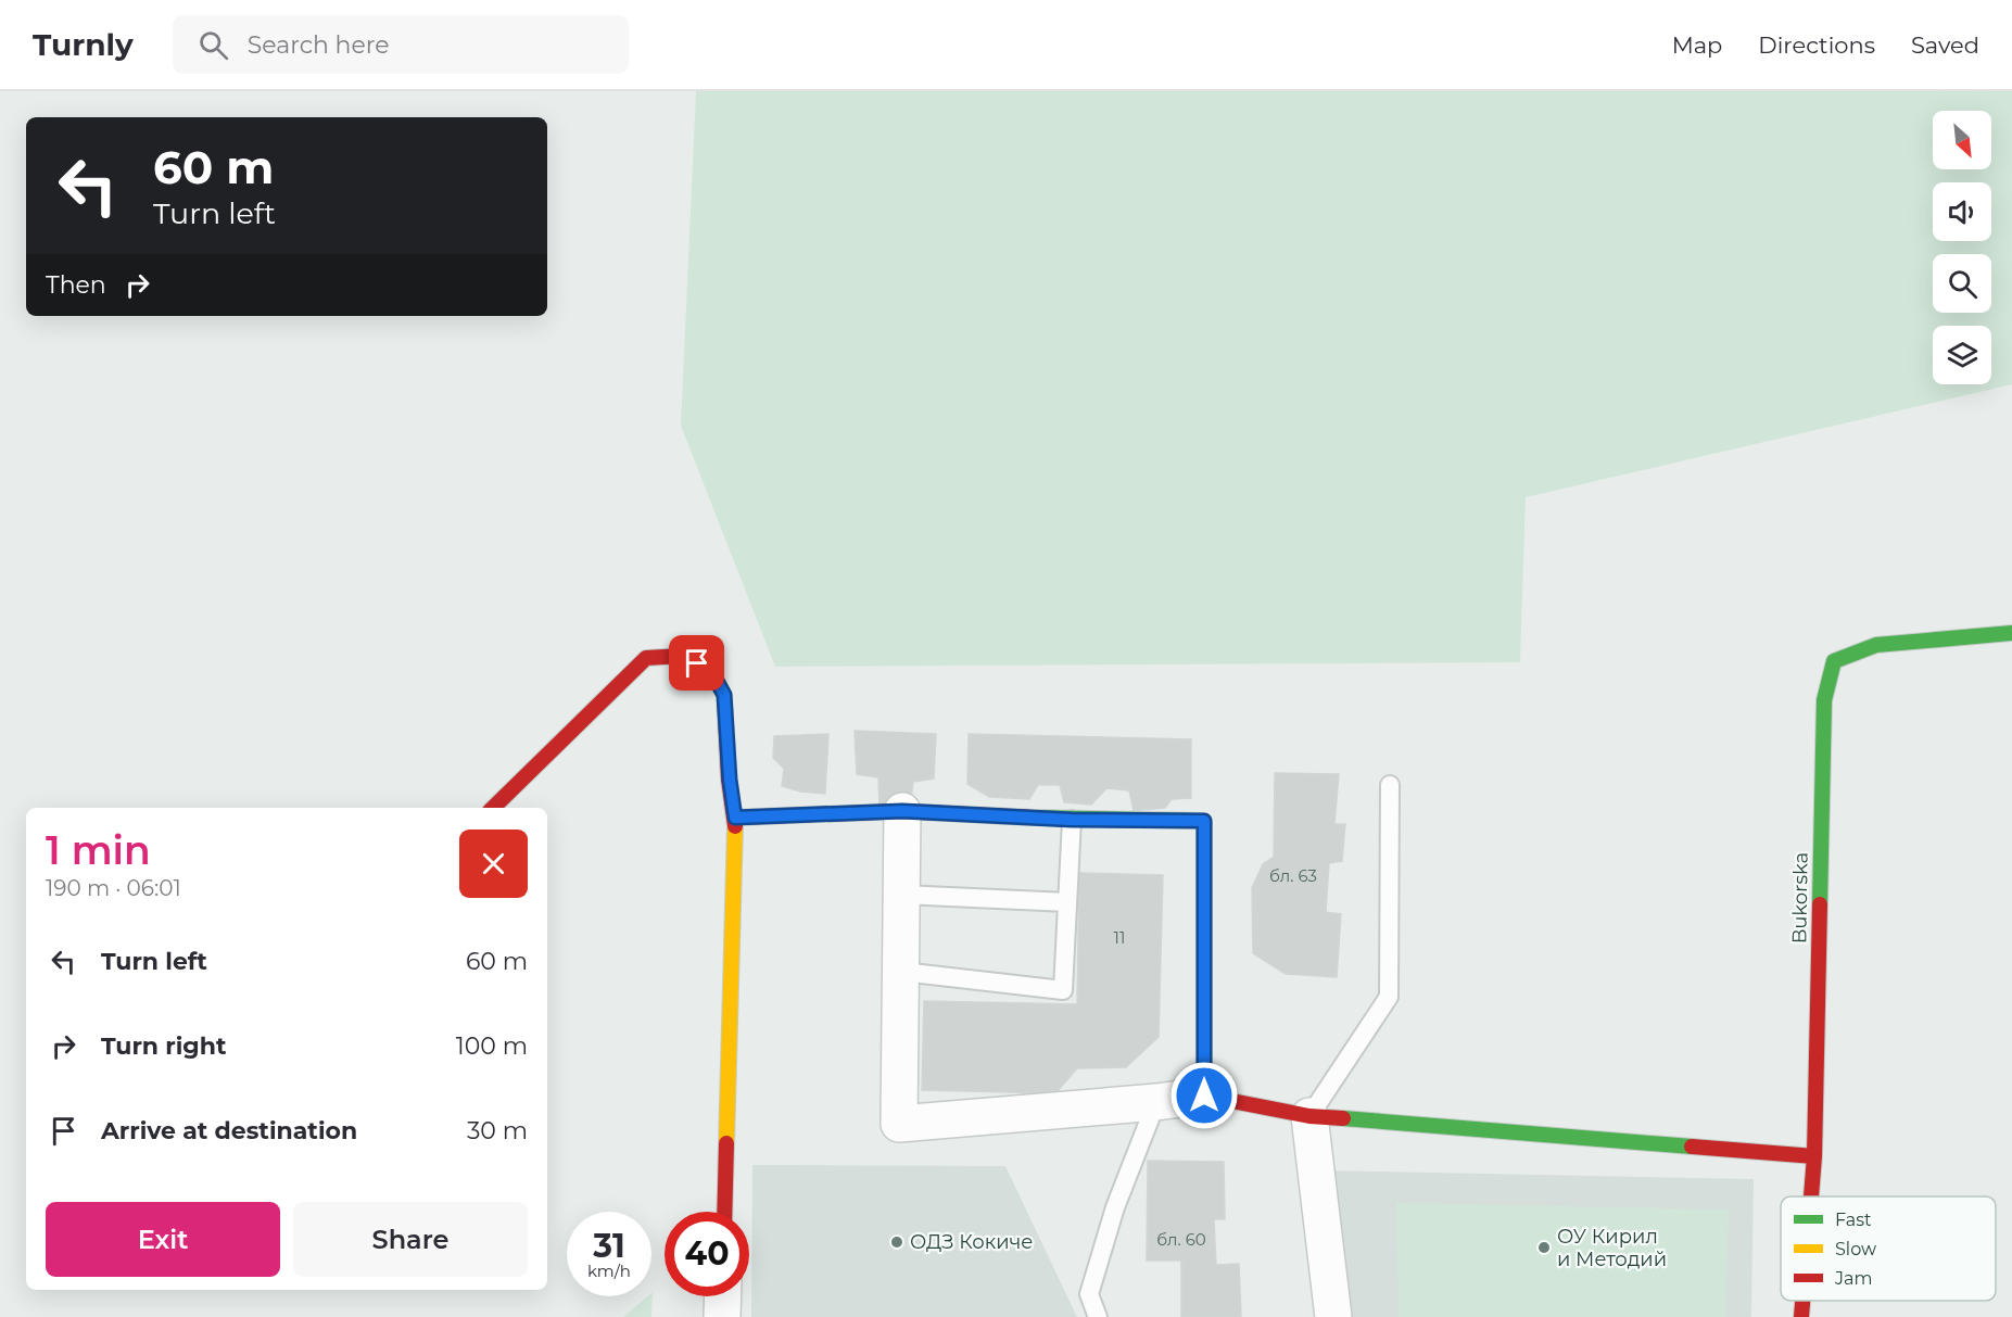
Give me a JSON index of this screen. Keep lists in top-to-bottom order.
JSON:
{
  "streets": {
    "street": ["Bukorska"]
  },
  "places": ["ОДЗ Кокиче", "ОУ Кирил и Методий"],
  "house_numbers": ["бл. 63", "11", "бл. 60"],
  "legend": ["Fast", "Slow", "Jam"],
  "north": "bottom right",
  "page": {
    "header": "Turnly",
    "search": "Search here",
    "nav": ["Map", "Directions", "Saved"],
    "turn": ["60 m", "Turn left"],
    "then": "Then",
    "heading": ["1 min", "190 m · 06:01"],
    "list": [
      {
        "name": "Turn left",
        "value": "60 m"
      },
      {
        "name": "Turn right",
        "value": "100 m"
      },
      {
        "name": "Arrive at destination",
        "value": "30 m"
      }
    ],
    "buttons": ["Exit", "Share"],
    "speed": "31 km/h",
    "limit": "40"
  }
}
